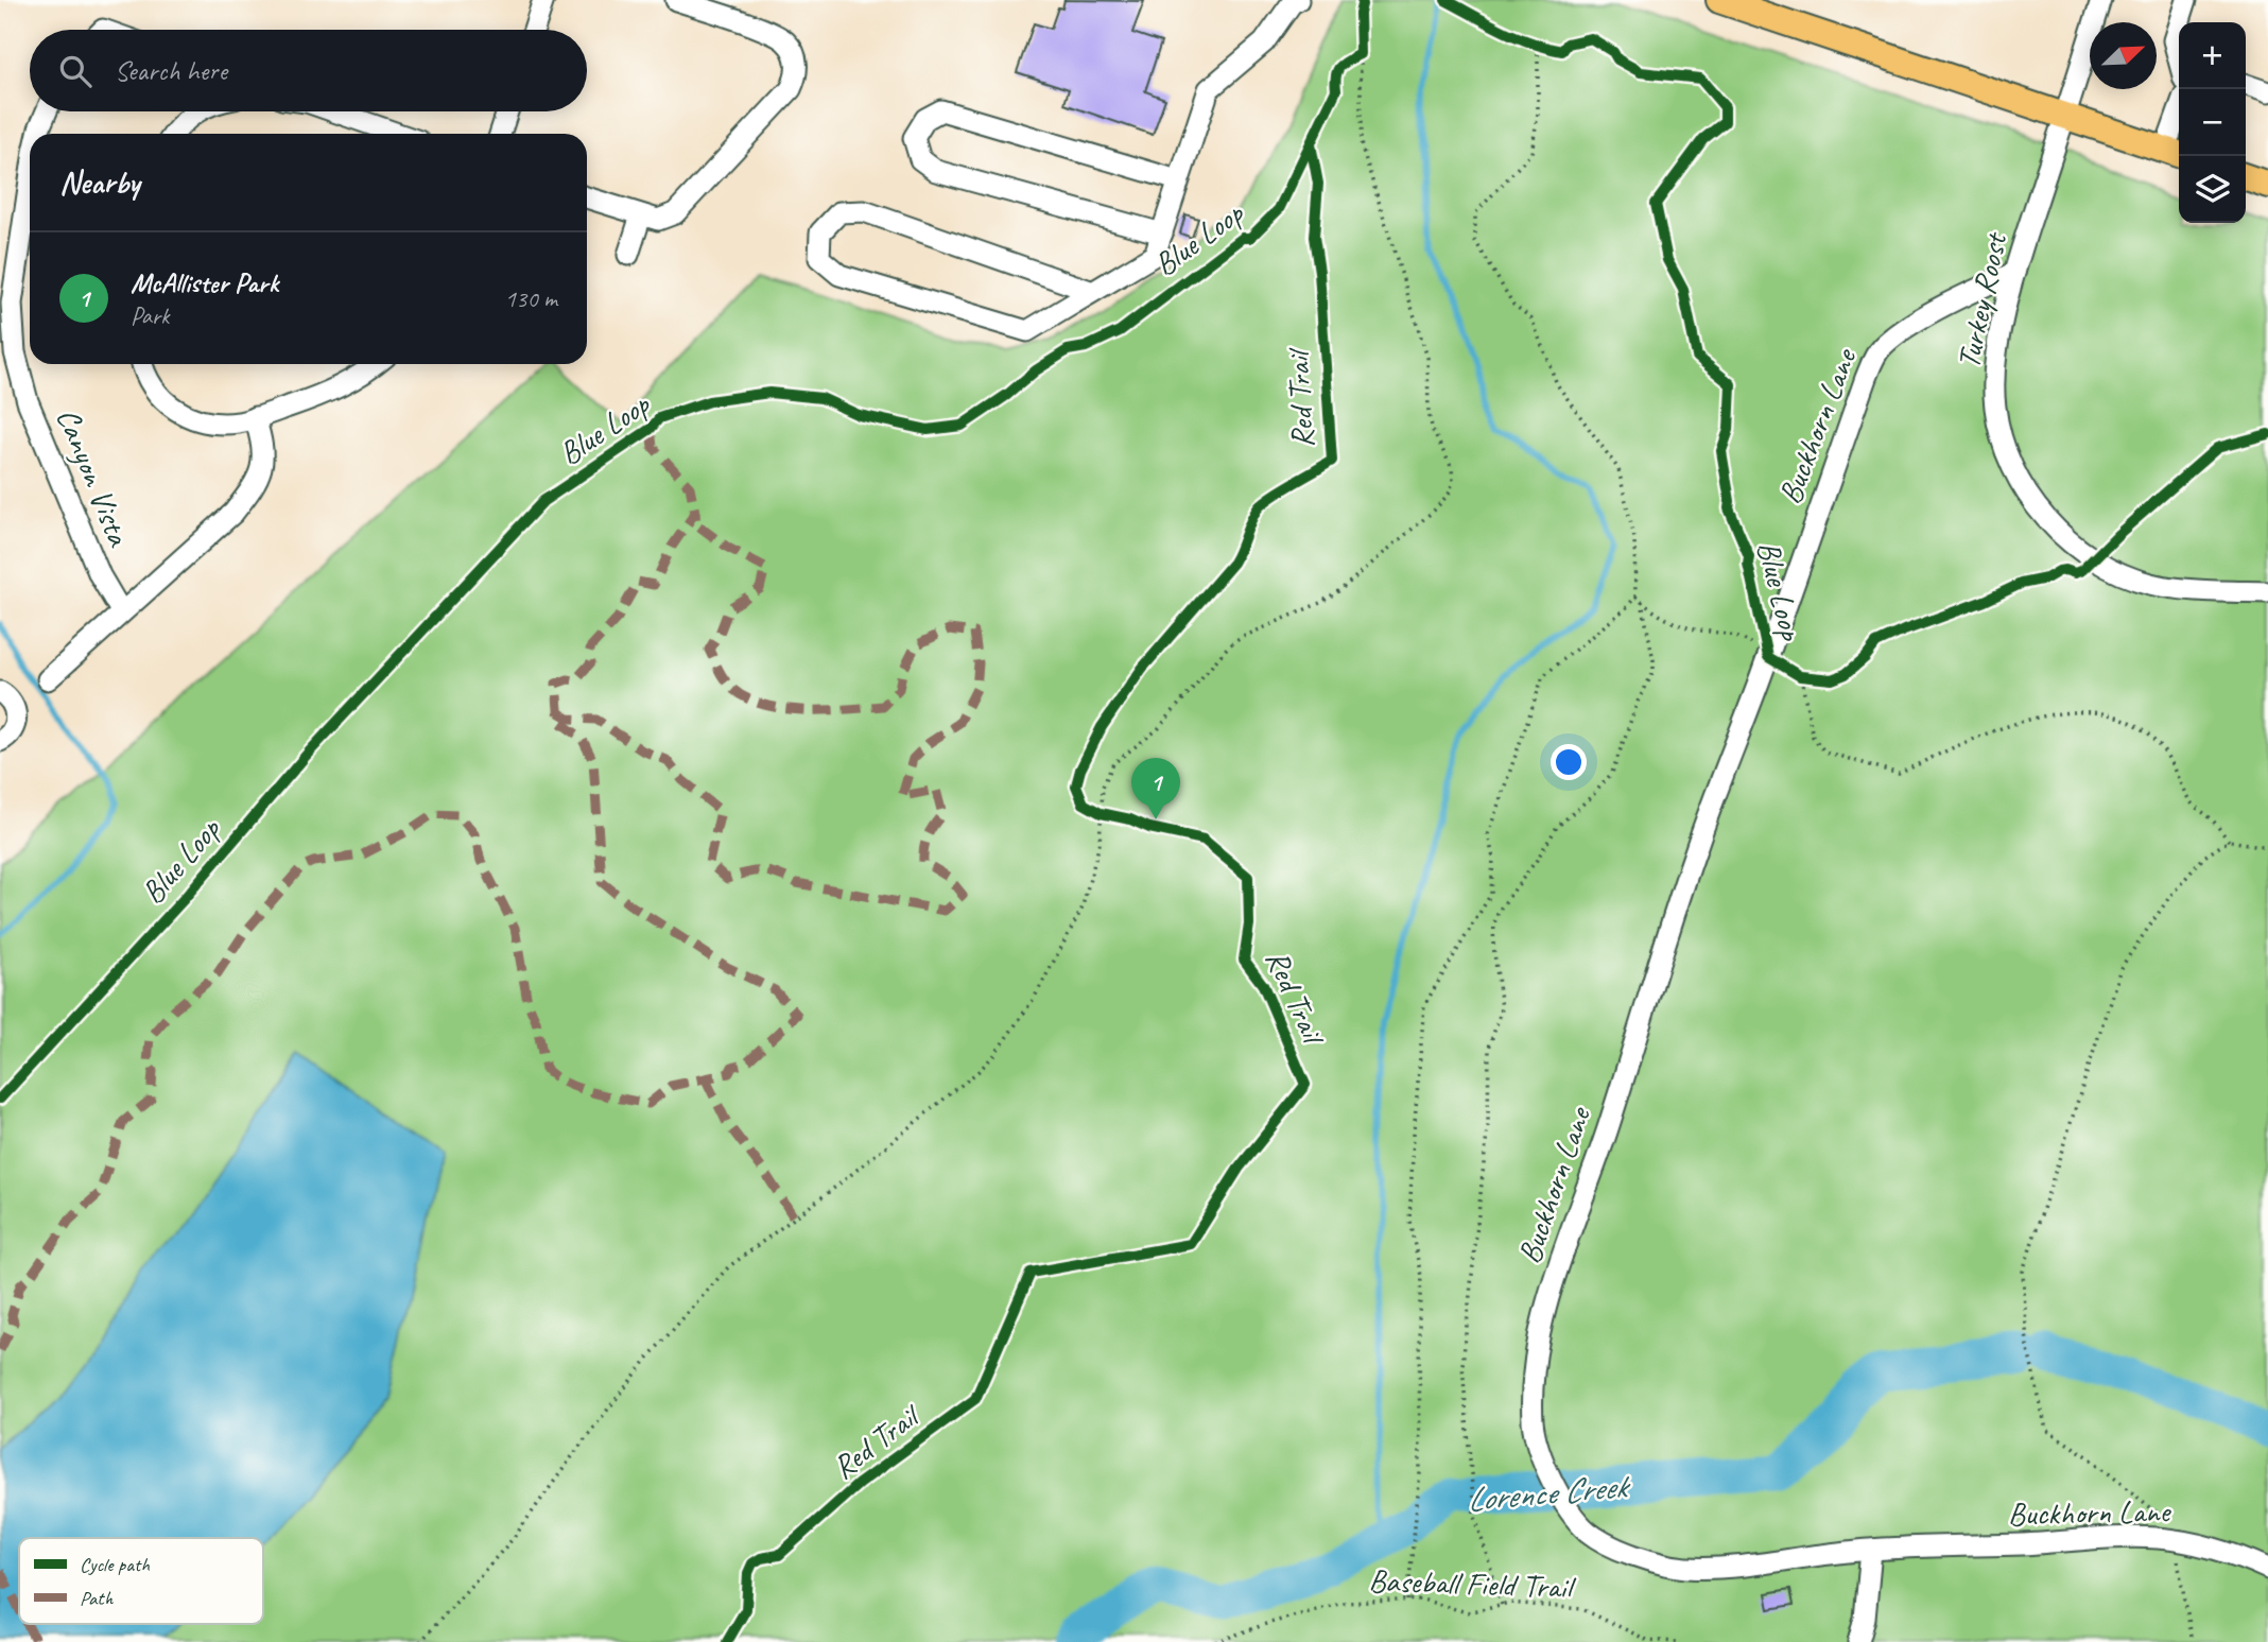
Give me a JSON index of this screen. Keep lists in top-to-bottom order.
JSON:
{
  "streets": {
    "street": ["Turkey Roost", "Buckhorn Lane", "Canyon Vista"],
    "path": ["Baseball Field Trail"],
    "cycle path": ["Blue Loop", "Red Trail"]
  },
  "crossings": [
    ["Blue Loop", "Red Trail"],
    ["Blue Loop", "Buckhorn Lane"],
    ["Turkey Roost", "Buckhorn Lane"]
  ],
  "water": ["Lorence Creek"],
  "legend": ["Cycle path", "Path"],
  "north": "top right",
  "page": {
    "map_buttons": ["+", "−"],
    "search": "Search here",
    "heading": "Nearby",
    "list": [
      {
        "mark": "1",
        "name": "McAllister Park",
        "note": "Park",
        "value": "130 m"
      }
    ],
    "pins": "1"
  }
}
